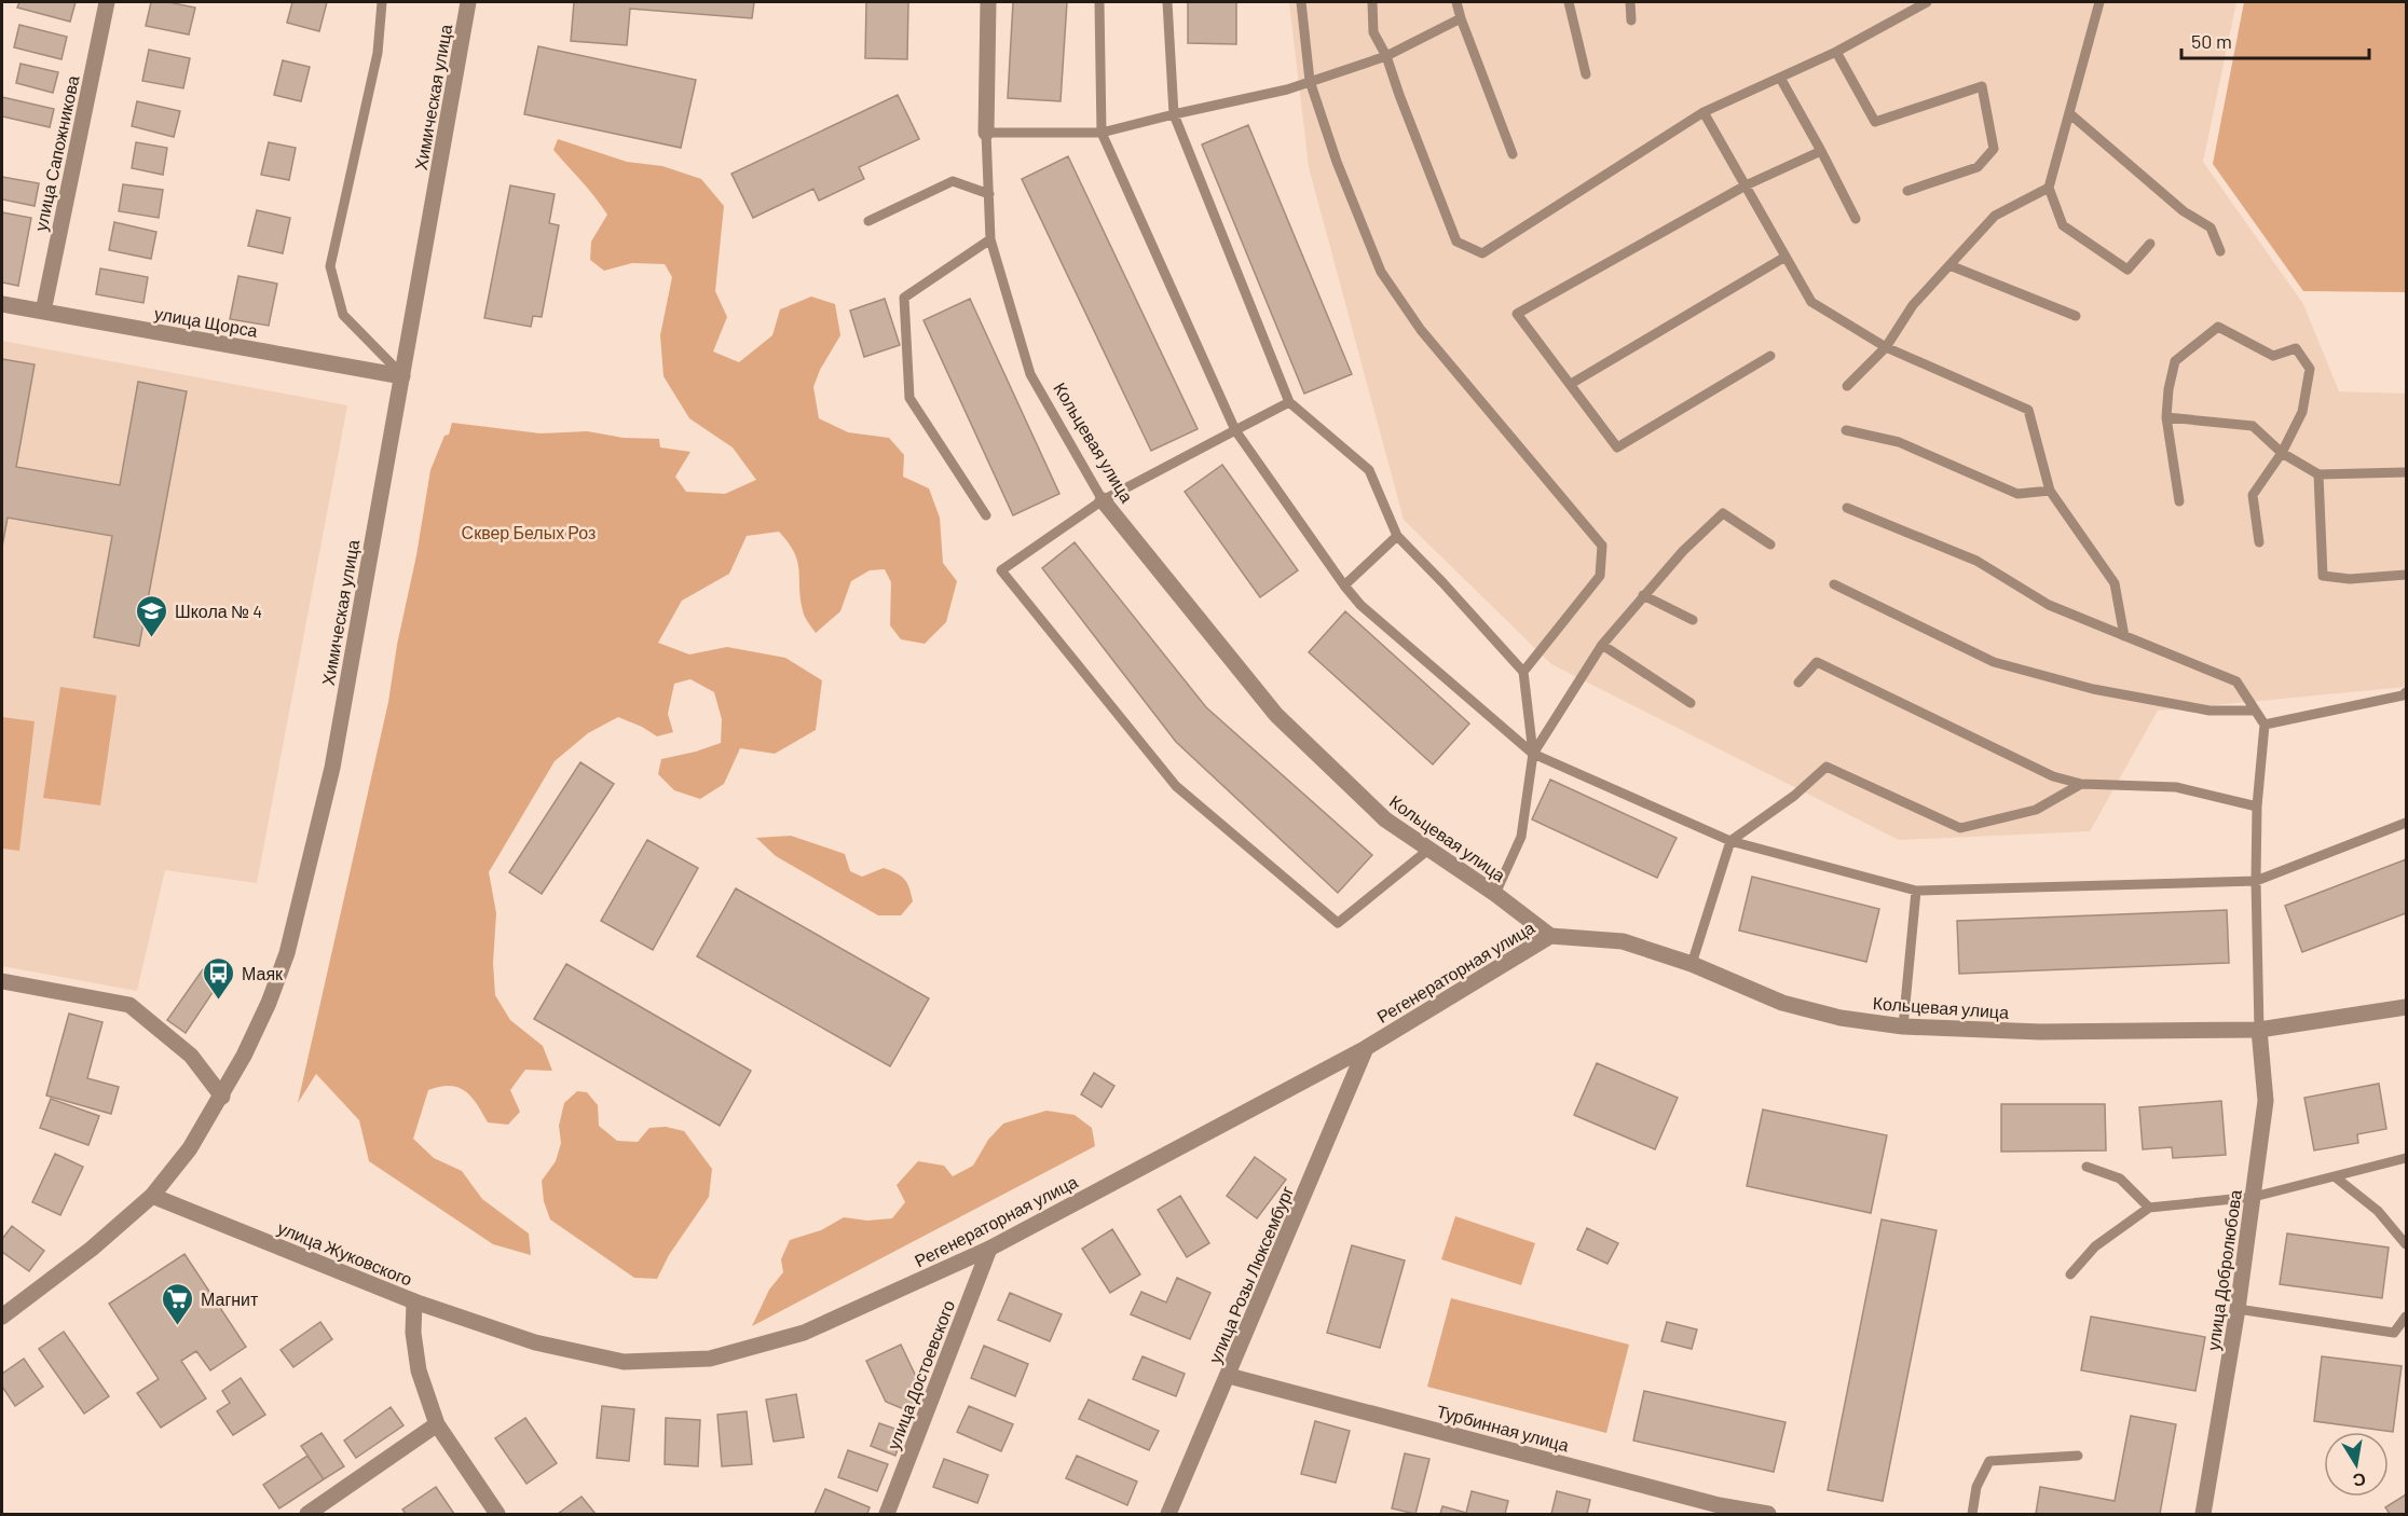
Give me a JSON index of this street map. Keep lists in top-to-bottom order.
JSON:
{
  "streets": {
    "street": [
      "Химическая улица",
      "улица Сапожникова",
      "улица Щорса",
      "Кольцевая улица",
      "Регенераторная улица",
      "улица Жуковского",
      "улица Добролюбова",
      "улица Розы Люксембург",
      "улица Достоевского",
      "Турбинная улица"
    ]
  },
  "crossings": [
    ["Химическая улица", "улица Щорса"],
    ["Химическая улица", "улица Жуковского"],
    ["улица Сапожникова", "улица Щорса"],
    ["Кольцевая улица", "Регенераторная улица"],
    ["Кольцевая улица", "улица Добролюбова"],
    ["Регенераторная улица", "улица Жуковского"],
    ["Регенераторная улица", "улица Розы Люксембург"],
    ["Регенераторная улица", "улица Достоевского"],
    ["улица Розы Люксембург", "Турбинная улица"]
  ],
  "parks": ["Сквер Белых Роз"],
  "places": {
    "school or university": ["Школа № 4"],
    "bus stop": ["Маяк"],
    "supermarket": ["Магнит"]
  },
  "scale_bar": "50 m",
  "north": "bottom"
}
